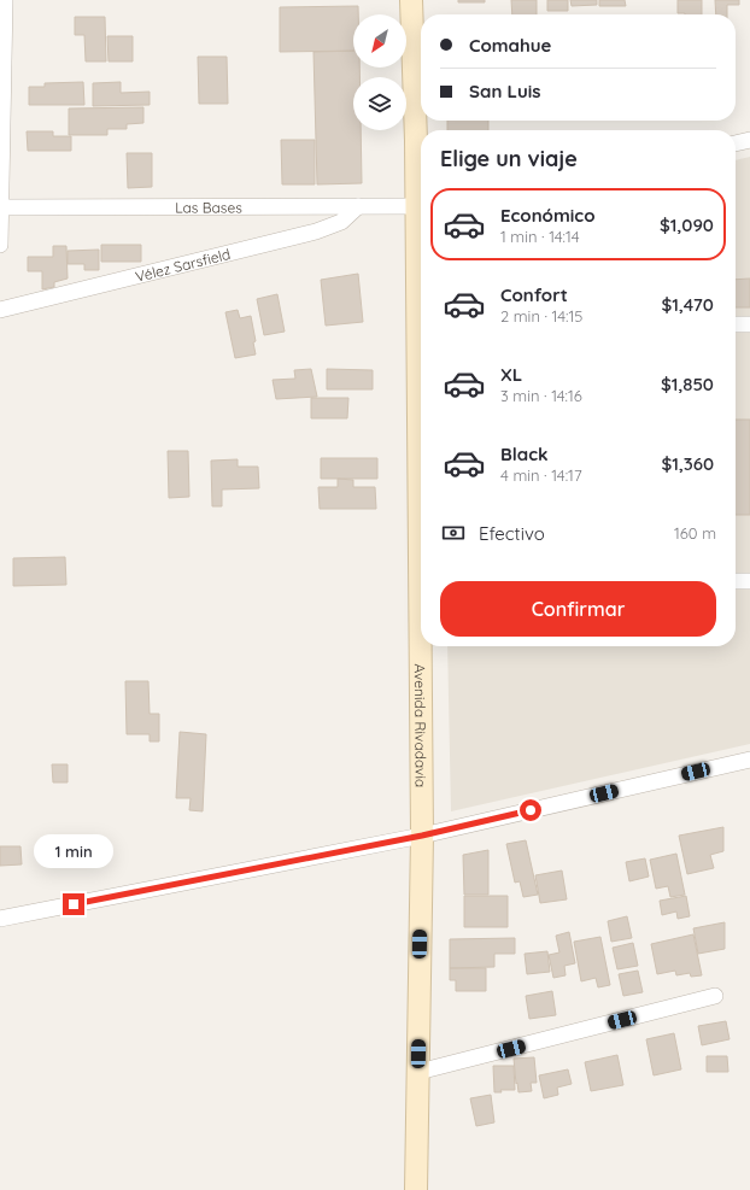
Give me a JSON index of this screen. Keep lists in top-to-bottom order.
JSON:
{
  "streets": {
    "main road": ["Avenida Rivadavia"],
    "street": ["Las Bases", "Vélez Sarsfield"]
  },
  "crossings": [
    ["Las Bases", "Vélez Sarsfield"]
  ],
  "north": "bottom left",
  "page": {
    "banner": ["Comahue", "San Luis"],
    "heading": "Elige un viaje",
    "list": [
      {
        "name": "Económico",
        "note": "1 min · 14:14",
        "value": "$1,090"
      },
      {
        "name": "Confort",
        "note": "2 min · 14:15",
        "value": "$1,470"
      },
      {
        "name": "XL",
        "note": "3 min · 14:16",
        "value": "$1,850"
      },
      {
        "name": "Black",
        "note": "4 min · 14:17",
        "value": "$1,360"
      }
    ],
    "pay": ["Efectivo", "160 m"],
    "buttons": "Confirmar",
    "bubble": "1 min"
  }
}
